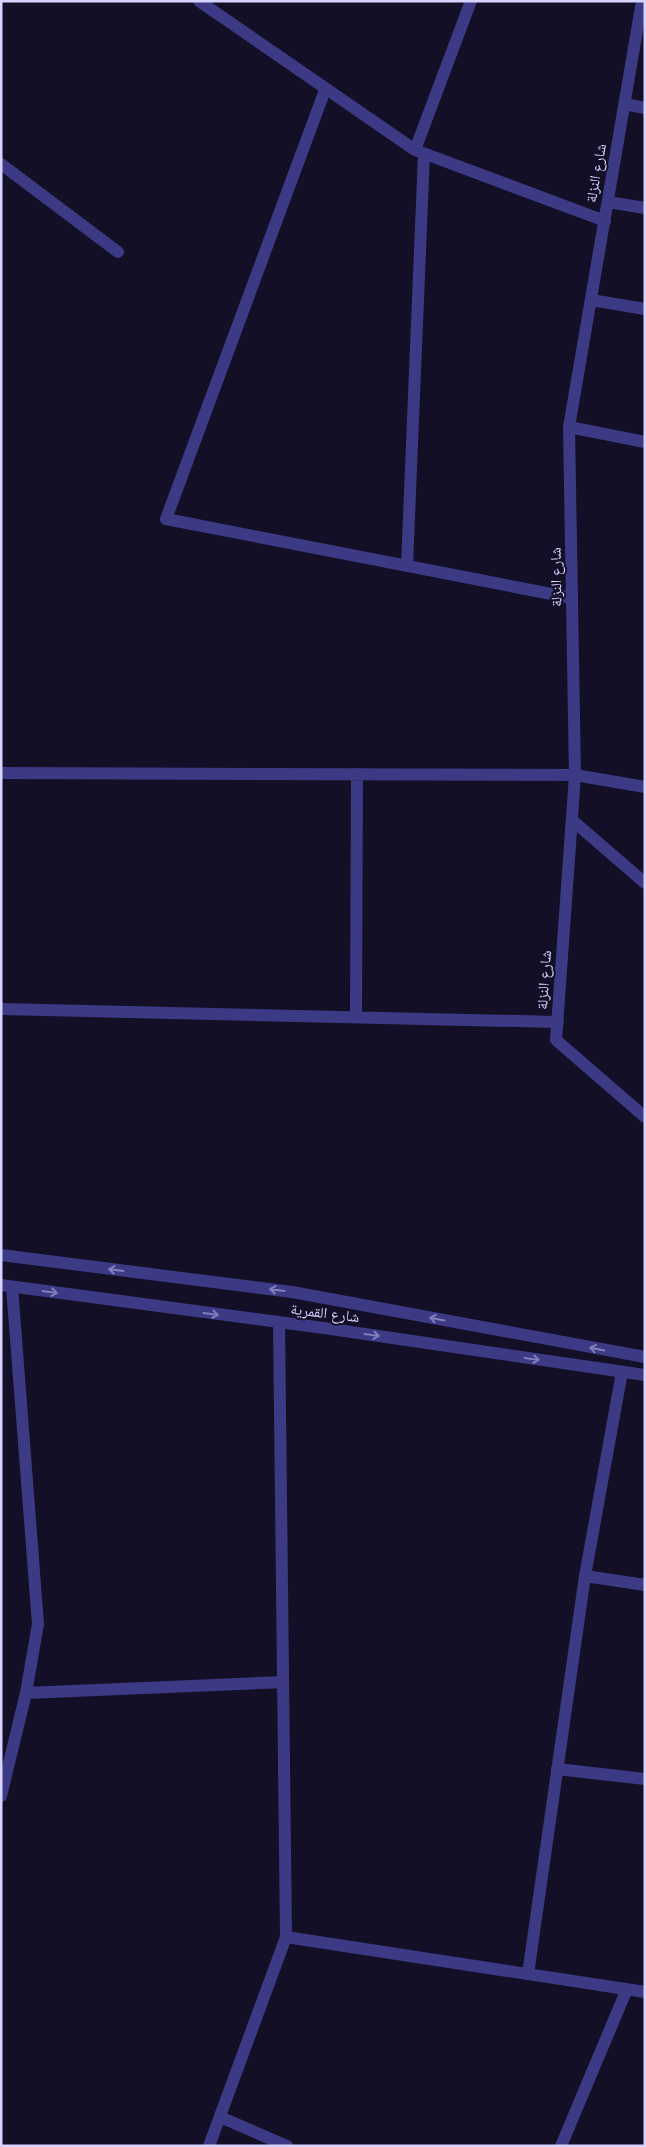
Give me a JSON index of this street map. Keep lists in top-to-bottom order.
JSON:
{
  "streets": {
    "street": ["شارع النزلة", "شارع القمرية"]
  }
}
